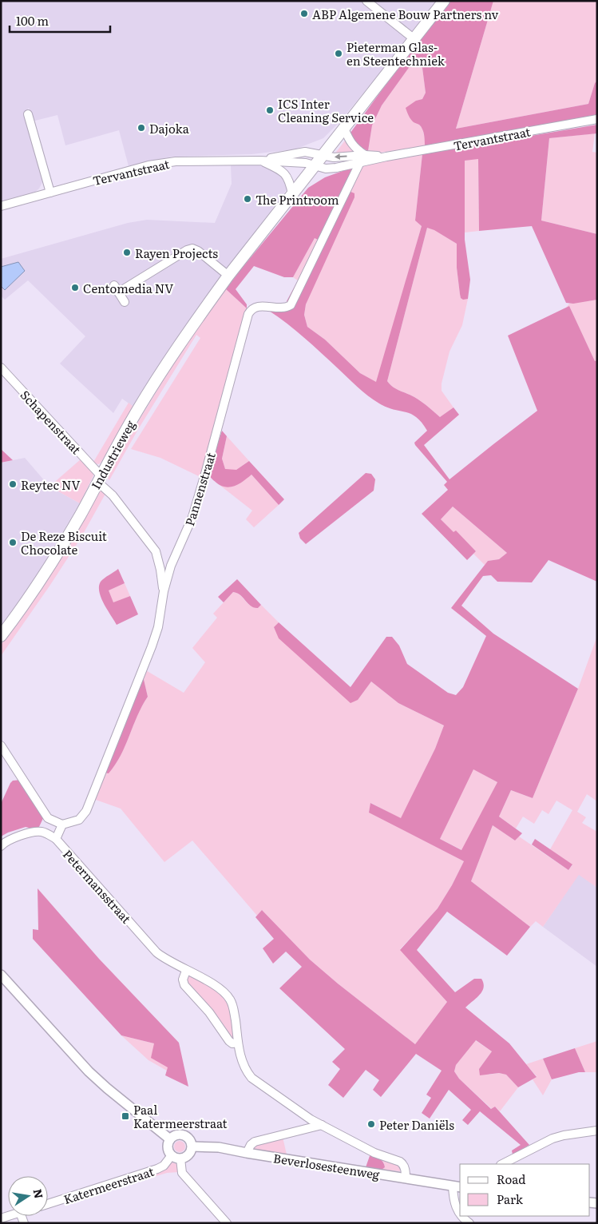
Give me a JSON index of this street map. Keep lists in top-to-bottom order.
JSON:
{
  "streets": {
    "main road": ["Industrieweg"],
    "street": [
      "Tervantstraat",
      "Schapenstraat",
      "Pannenstraat",
      "Petermansstraat",
      "Beverlosesteenweg",
      "Katermeerstraat"
    ]
  },
  "crossings": [
    ["Tervantstraat", "Industrieweg"],
    ["Tervantstraat", "Pannenstraat"],
    ["Schapenstraat", "Industrieweg"],
    ["Schapenstraat", "Pannenstraat"],
    ["Petermansstraat", "Beverlosesteenweg"],
    ["Beverlosesteenweg", "Katermeerstraat"]
  ],
  "places": {
    "other": [
      "ABP Algemene Bouw Partners nv",
      "Pieterman Glas- en Steentechniek",
      "ICS Inter Cleaning Service",
      "Dajoka",
      "The Printroom",
      "Rayen Projects",
      "Centomedia NV",
      "Reytec NV",
      "De Reze Biscuit Chocolate",
      "Peter Daniëls"
    ],
    "transit": ["Paal Katermeerstraat"]
  },
  "legend": ["Road", "Park"],
  "scale_bar": "100 m",
  "north": "right"
}
